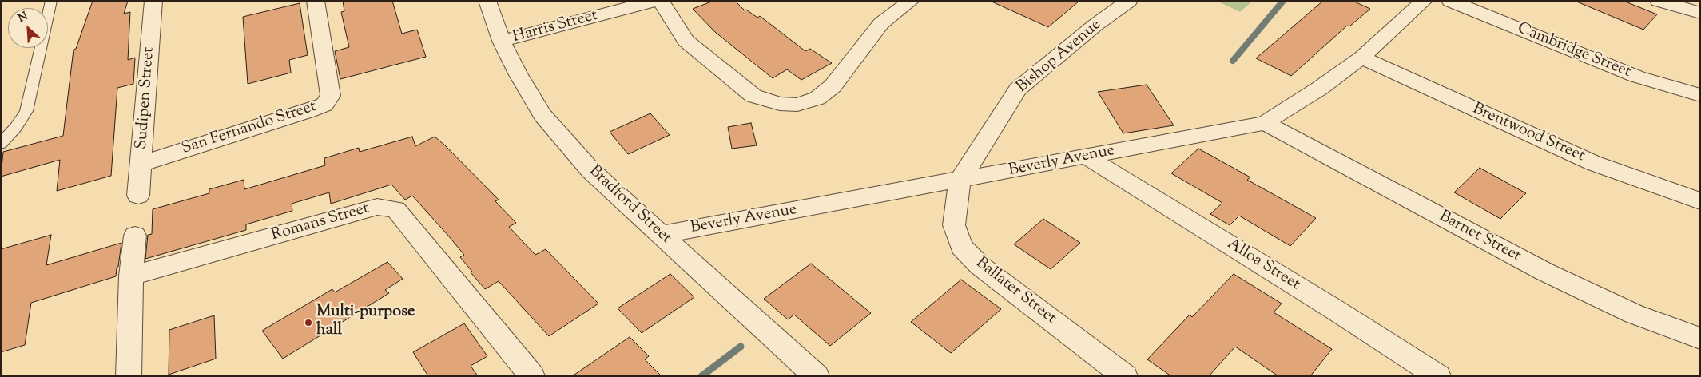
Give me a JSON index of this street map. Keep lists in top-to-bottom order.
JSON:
{
  "streets": {
    "street": [
      "Harris Street",
      "Cambridge Street",
      "Bishop Avenue",
      "Sudipen Street",
      "San Fernando Street",
      "Brentwood Street",
      "Beverly Avenue",
      "Bradford Street",
      "Romans Street",
      "Barnet Street",
      "Alloa Street",
      "Ballater Street"
    ]
  },
  "crossings": [
    ["Harris Street", "Bradford Street"],
    ["Bishop Avenue", "Beverly Avenue"],
    ["Bishop Avenue", "Ballater Street"],
    ["Sudipen Street", "San Fernando Street"],
    ["Brentwood Street", "Beverly Avenue"],
    ["Beverly Avenue", "Bradford Street"],
    ["Beverly Avenue", "Barnet Street"],
    ["Beverly Avenue", "Alloa Street"],
    ["Beverly Avenue", "Ballater Street"]
  ],
  "places": ["Multi-purpose hall"],
  "north": "top left"
}
